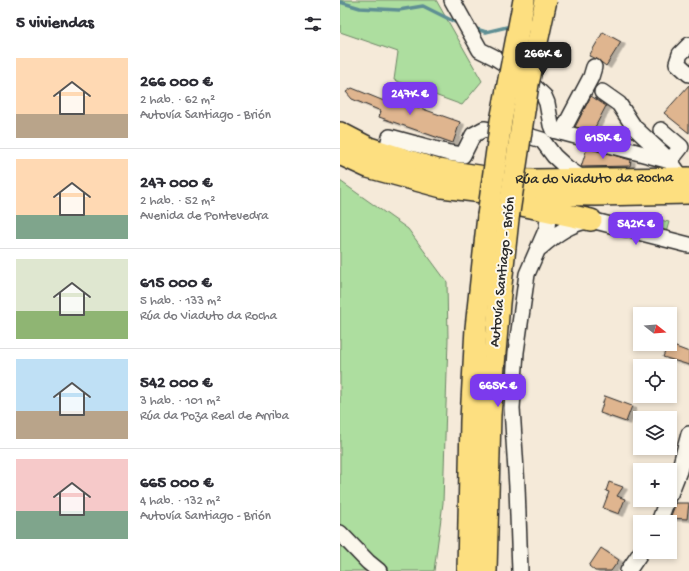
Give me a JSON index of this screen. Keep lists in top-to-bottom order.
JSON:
{
  "streets": {
    "highway": ["Rúa do Viaduto da Rocha", "Autovía Santiago - Brión"]
  },
  "north": "right",
  "page": {
    "heading": "5 viviendas",
    "price": [
      "266K €",
      "247K €",
      "615K €",
      "542K €",
      "665K €"
    ],
    "list": [
      {
        "name": "266 000 €",
        "note": "2 hab. · 62 m² · Autovía Santiago - Brión"
      },
      {
        "name": "247 000 €",
        "note": "2 hab. · 52 m² · Avenida de Pontevedra"
      },
      {
        "name": "615 000 €",
        "note": "5 hab. · 133 m² · Rúa do Viaduto da Rocha"
      },
      {
        "name": "542 000 €",
        "note": "3 hab. · 101 m² · Rúa da Poza Real de Arriba"
      },
      {
        "name": "665 000 €",
        "note": "4 hab. · 132 m² · Autovía Santiago - Brión"
      }
    ],
    "map_buttons": ["+", "−"]
  }
}
